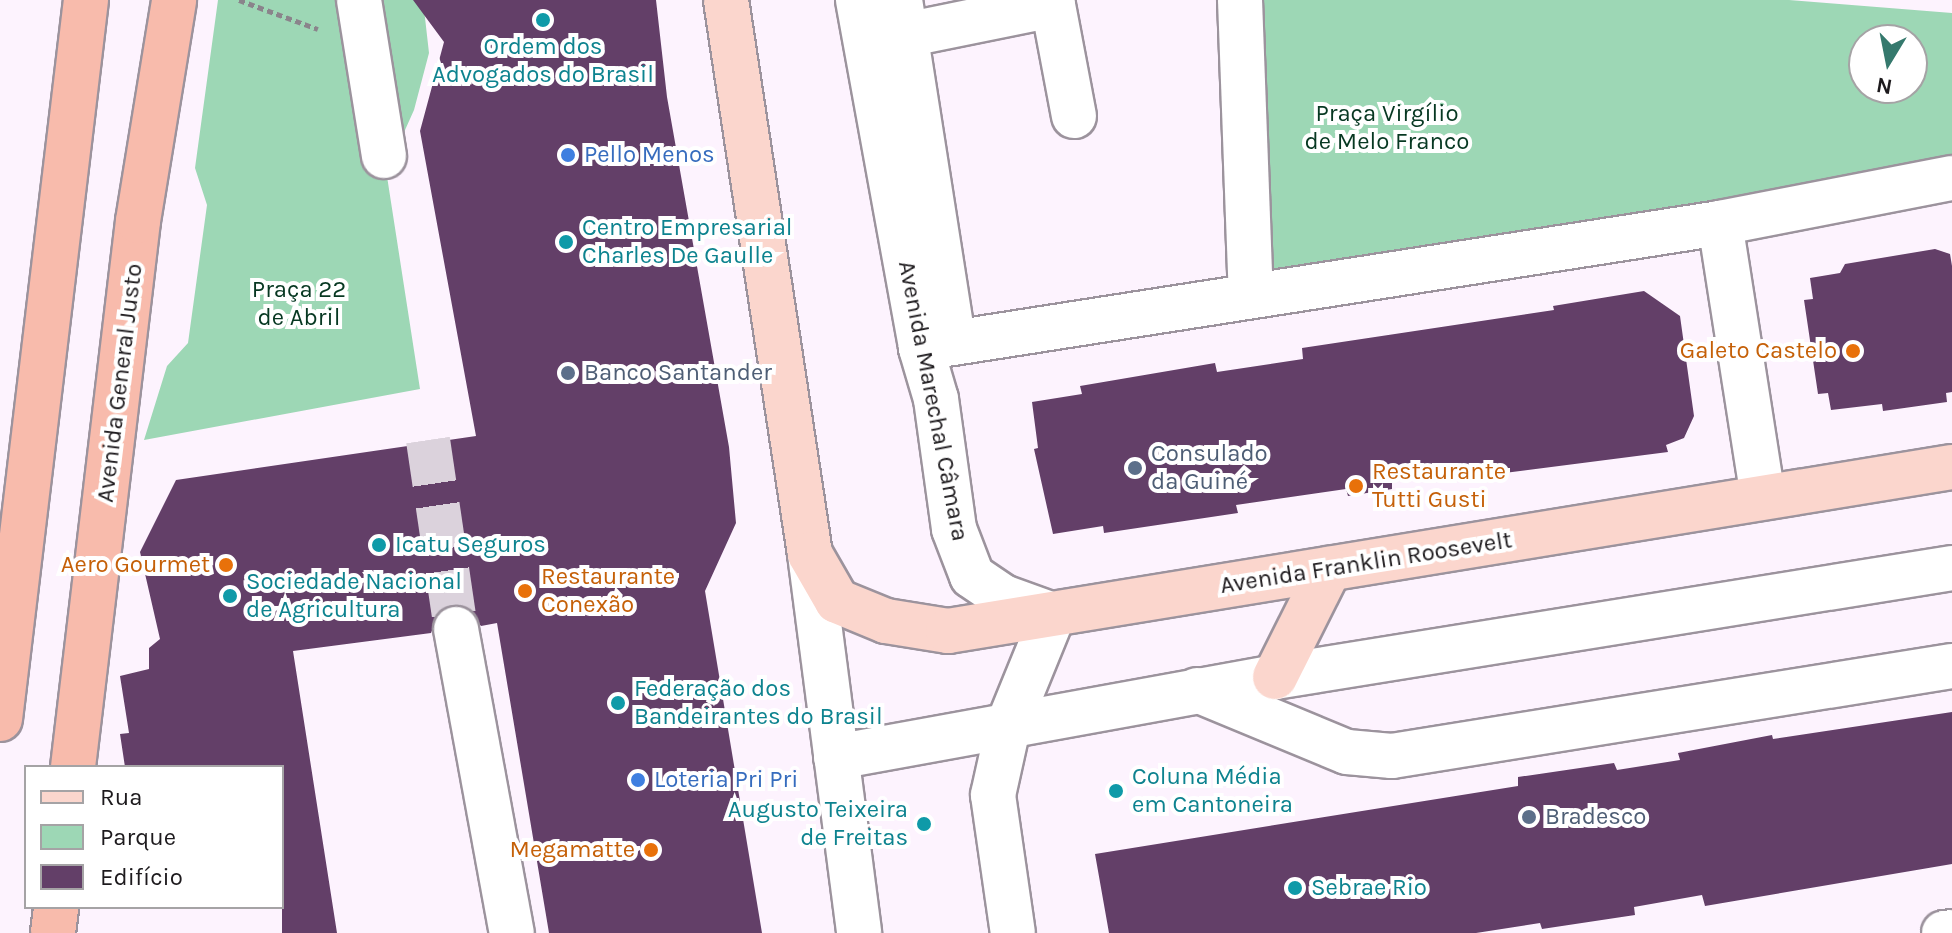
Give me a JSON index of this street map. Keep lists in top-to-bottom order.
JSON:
{
  "streets": {
    "highway": ["Avenida General Justo"],
    "main road": ["Avenida Franklin Roosevelt"],
    "street": ["Avenida Marechal Câmara"]
  },
  "crossings": [
    ["Avenida Marechal Câmara", "Avenida Franklin Roosevelt"]
  ],
  "parks": ["Praça Virgílio de Melo Franco", "Praça 22 de Abril"],
  "places": [
    "Ordem dos Advogados do Brasil",
    "Pello Menos",
    "Centro Empresarial Charles De Gaulle",
    "Galeto Castelo",
    "Banco Santander",
    "Consulado da Guiné",
    "Restaurante Tutti Gusti",
    "Icatu Seguros",
    "Aero Gourmet",
    "Restaurante Conexão",
    "Sociedade Nacional de Agricultura",
    "Federação dos Bandeirantes do Brasil",
    "Loteria Pri Pri",
    "Coluna Média em Cantoneira",
    "Bradesco",
    "Augusto Teixeira de Freitas",
    "Megamatte",
    "Sebrae Rio"
  ],
  "legend": ["Rua", "Parque", "Edifício"],
  "north": "bottom"
}
